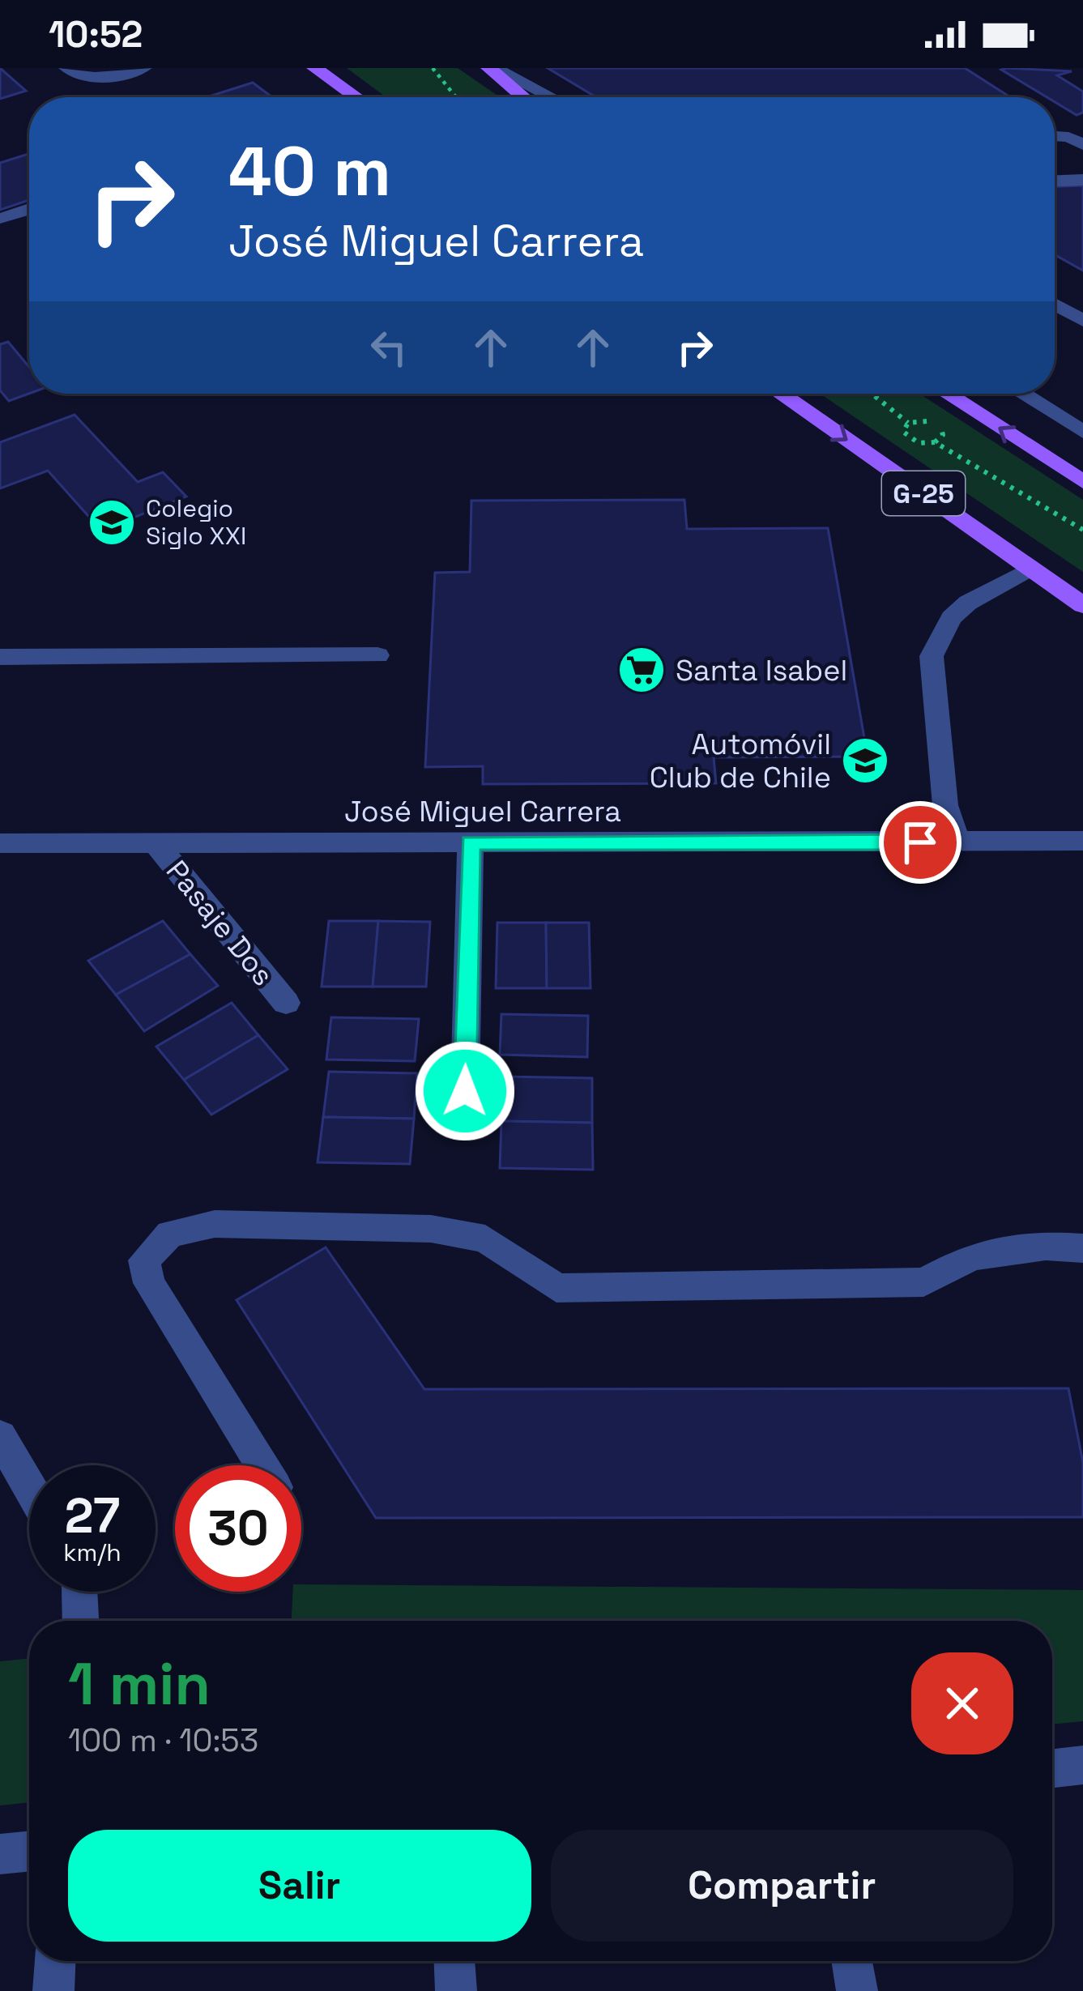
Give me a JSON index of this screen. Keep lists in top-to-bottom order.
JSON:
{
  "streets": {
    "main road": ["G-25"],
    "street": ["José Miguel Carrera", "Pasaje Dos"]
  },
  "crossings": [
    ["José Miguel Carrera", "Pasaje Dos"]
  ],
  "places": {
    "school or university": ["Colegio Siglo XXI", "Automóvil Club de Chile"],
    "supermarket": ["Santa Isabel"]
  },
  "page": {
    "status": "10:52",
    "turn": ["40 m", "José Miguel Carrera"],
    "speed": "27 km/h",
    "limit": "30",
    "heading": ["1 min", "100 m · 10:53"],
    "buttons": ["Salir", "Compartir"]
  }
}
